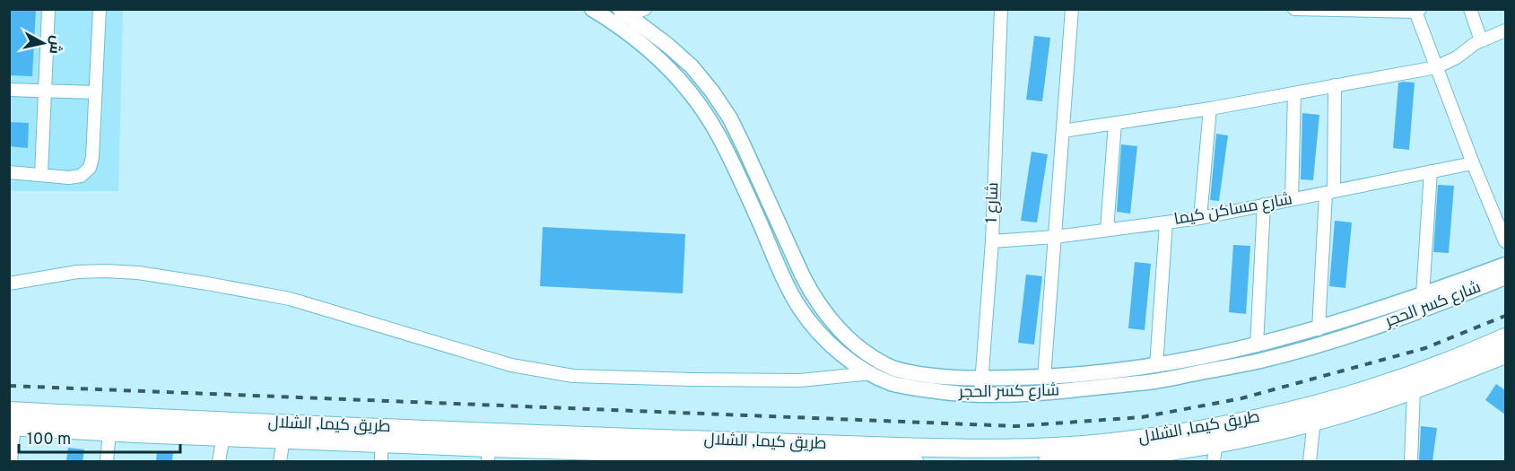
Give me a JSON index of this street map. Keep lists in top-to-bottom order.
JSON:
{
  "streets": {
    "highway": ["طريق كيما, الشلال"],
    "main road": ["شارع كسر الحجر"],
    "street": ["شارع 1", "شارع مساكن كيما"]
  },
  "crossings": [
    ["شارع 1", "شارع مساكن كيما"],
    ["شارع 1", "شارع كسر الحجر"]
  ],
  "scale_bar": "100 m",
  "north": "right"
}
